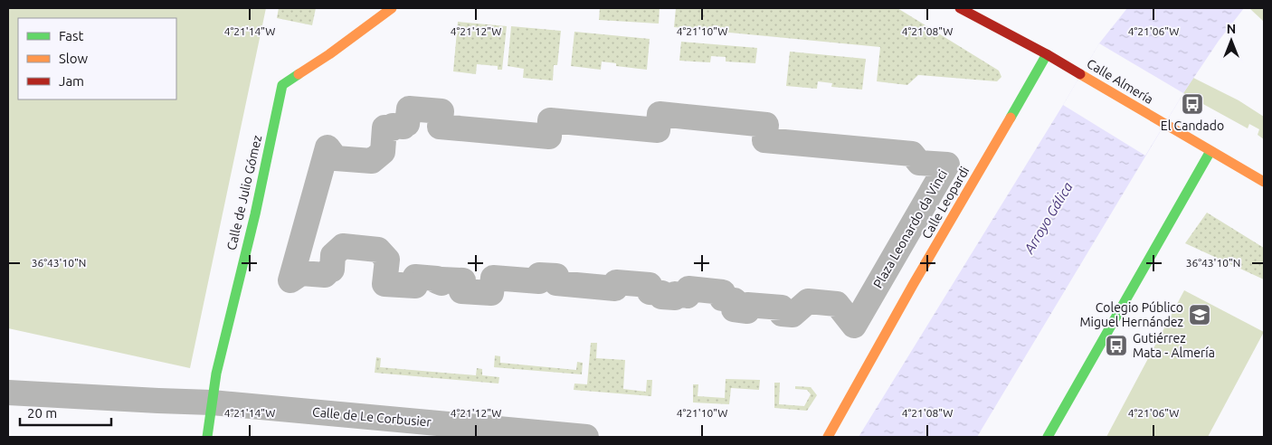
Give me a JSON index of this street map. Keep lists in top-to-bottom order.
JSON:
{
  "streets": {
    "street": [
      "Calle Almería",
      "Calle de Julio Gómez",
      "Calle Leopardi",
      "Plaza Leonardo da Vinci",
      "Calle de Le Corbusier"
    ]
  },
  "crossings": [
    ["Calle Almería", "Calle Leopardi"],
    ["Calle de Julio Gómez", "Calle de Le Corbusier"]
  ],
  "water": ["Arroyo Gálica"],
  "places": {
    "bus stop": ["El Candado", "Gutiérrez Mata - Almería"],
    "school or university": ["Colegio Público Miguel Hernández"]
  },
  "legend": ["Fast", "Slow", "Jam"],
  "scale_bar": "20 m",
  "north": "top",
  "coordinates": [
    "4°21'14\"W",
    "4°21'12\"W",
    "4°21'10\"W",
    "4°21'08\"W",
    "4°21'06\"W",
    "36°43'10\"N"
  ]
}
